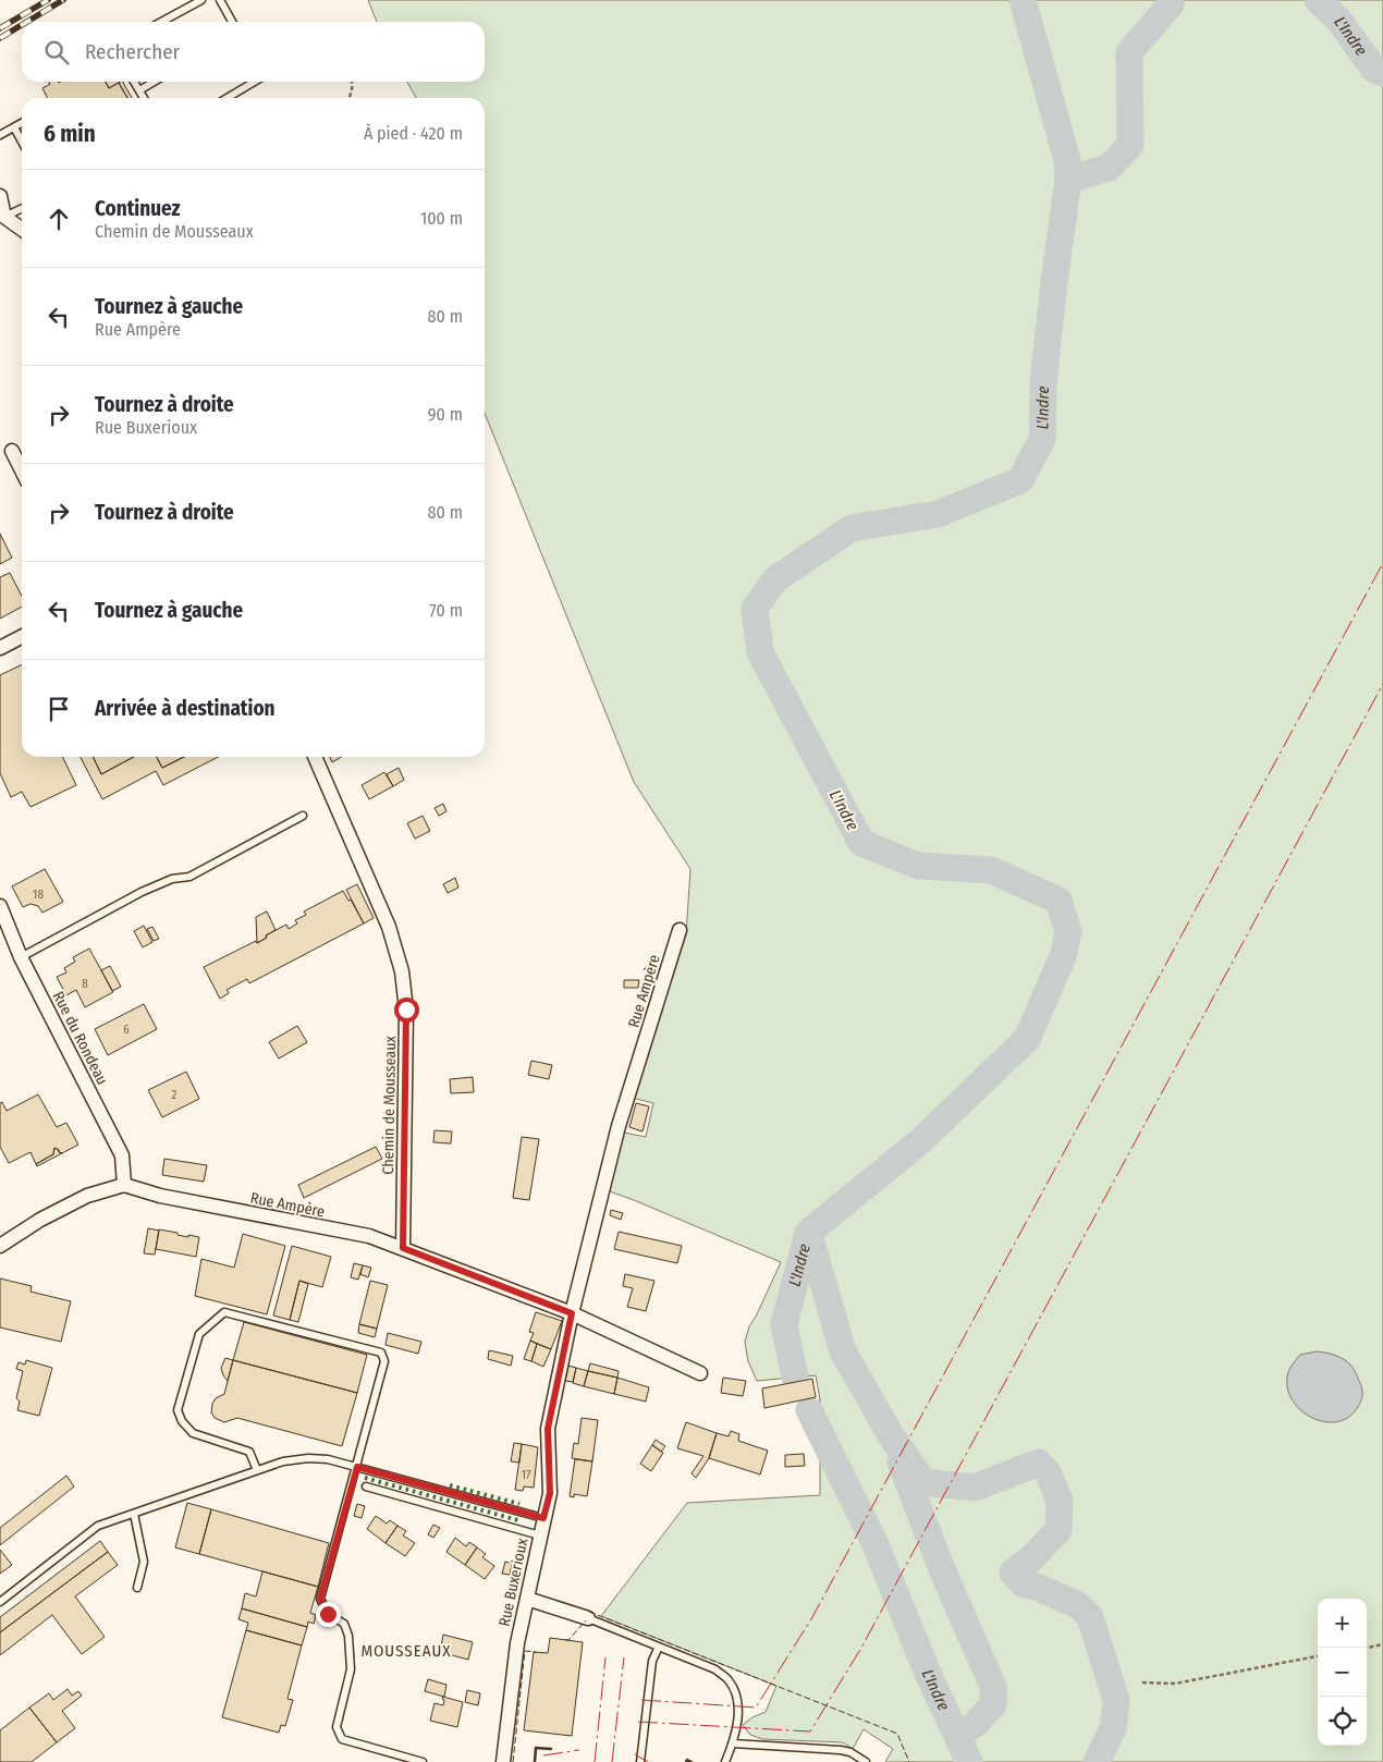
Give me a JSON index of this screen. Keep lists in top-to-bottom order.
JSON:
{
  "streets": {
    "street": [
      "Rue Ampère",
      "Rue du Rondeau",
      "Chemin de Mousseaux",
      "Rue Buxerioux"
    ]
  },
  "crossings": [
    ["Rue Ampère", "Rue du Rondeau"],
    ["Rue Ampère", "Chemin de Mousseaux"],
    ["Rue Ampère", "Rue Buxerioux"]
  ],
  "districts": ["MOUSSEAUX"],
  "water": ["L'Indre"],
  "house_numbers": [
    "18",
    "8",
    "6",
    "2",
    "17"
  ],
  "page": {
    "search": "Rechercher",
    "heading": ["6 min", "À pied · 420 m"],
    "list": [
      ["Continuez", "Chemin de Mousseaux", "100 m"],
      ["Tournez à gauche", "Rue Ampère", "80 m"],
      ["Tournez à droite", "Rue Buxerioux", "90 m"],
      ["Tournez à droite", "80 m"],
      ["Tournez à gauche", "70 m"],
      "Arrivée à destination"
    ],
    "map_buttons": ["+", "−"]
  }
}
